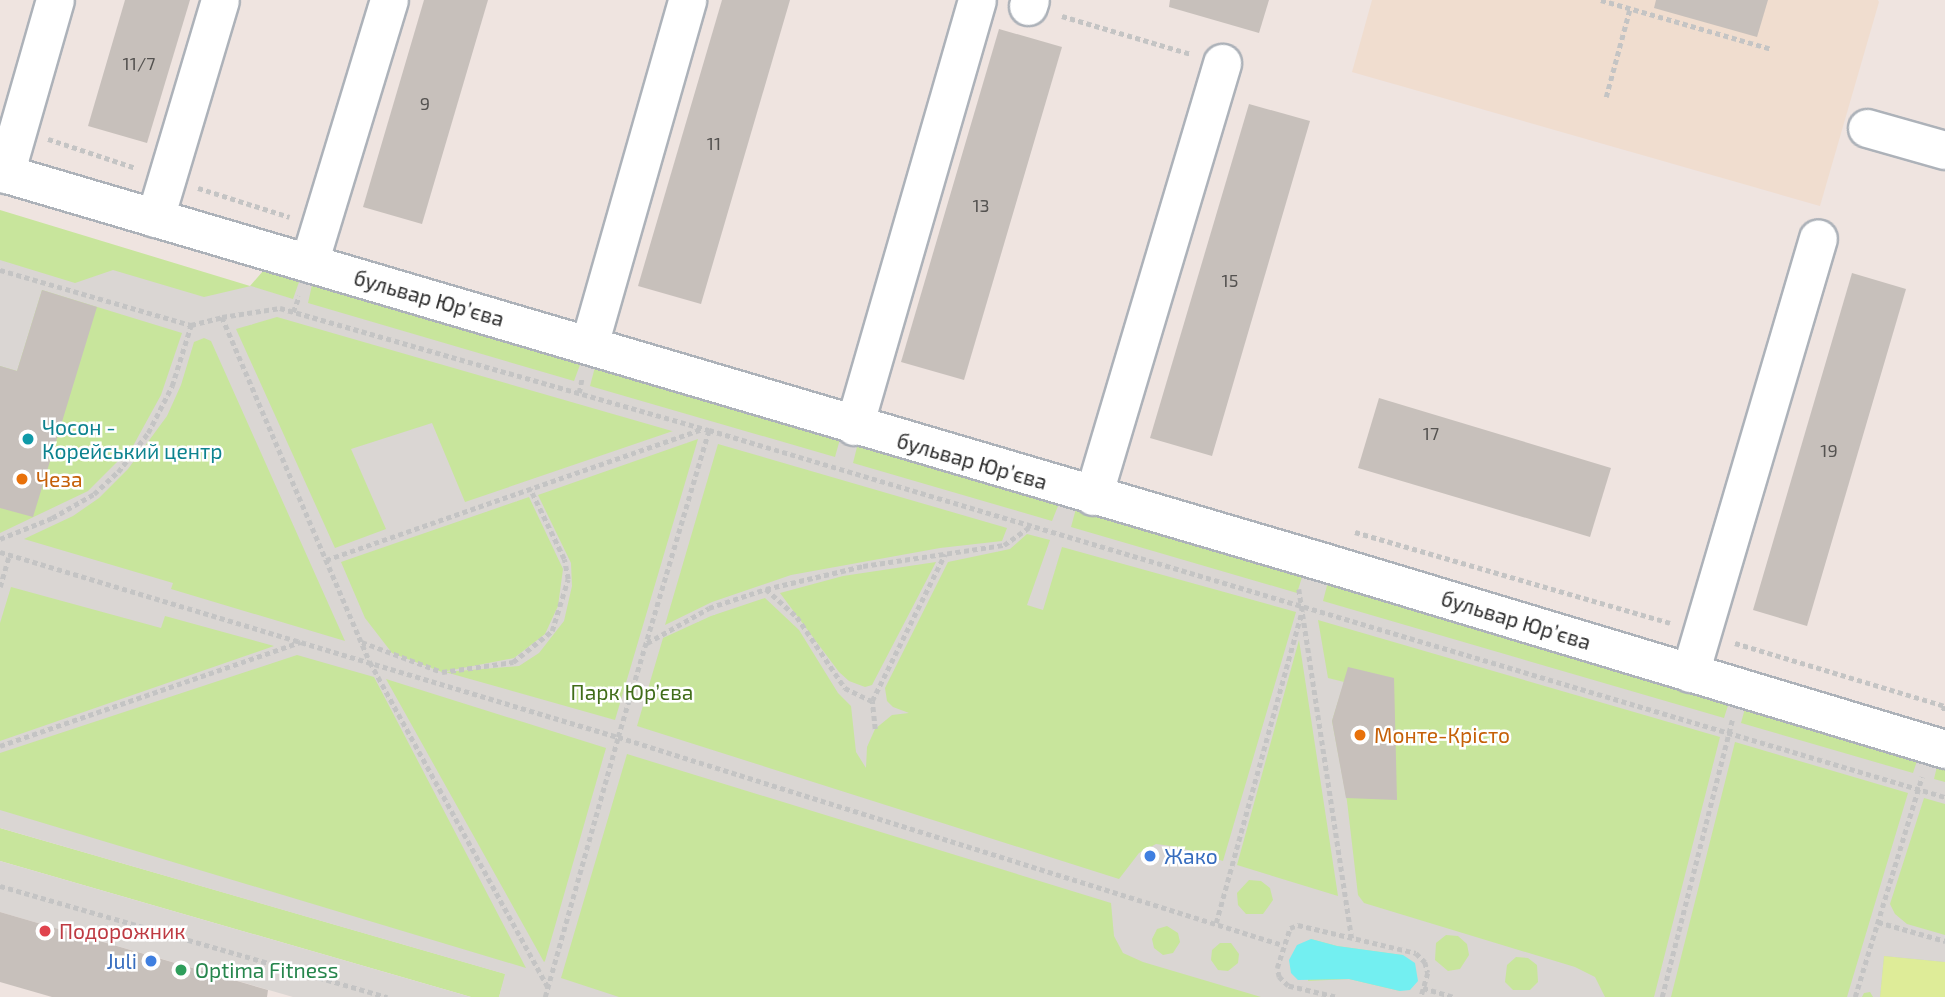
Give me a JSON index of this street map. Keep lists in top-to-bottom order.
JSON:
{
  "streets": {
    "street": ["бульвар Юрʼєва"]
  },
  "parks": ["Парк Юр’єва"],
  "places": [
    "Чосон - Корейський центр",
    "Чеза",
    "Монте-Крісто",
    "Жако",
    "Подорожник",
    "Juli",
    "Optima Fitness"
  ],
  "house_numbers": [
    "11/7",
    "9",
    "11",
    "13",
    "15",
    "17",
    "19"
  ]
}
